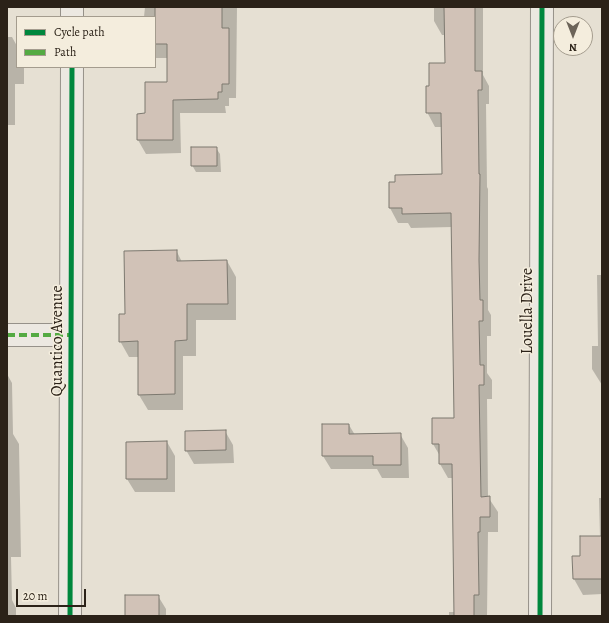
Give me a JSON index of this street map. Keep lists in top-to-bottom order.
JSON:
{
  "streets": {
    "street": ["Louella Drive", "Quantico Avenue"]
  },
  "legend": ["Cycle path", "Path"],
  "scale_bar": "20 m",
  "north": "bottom"
}
